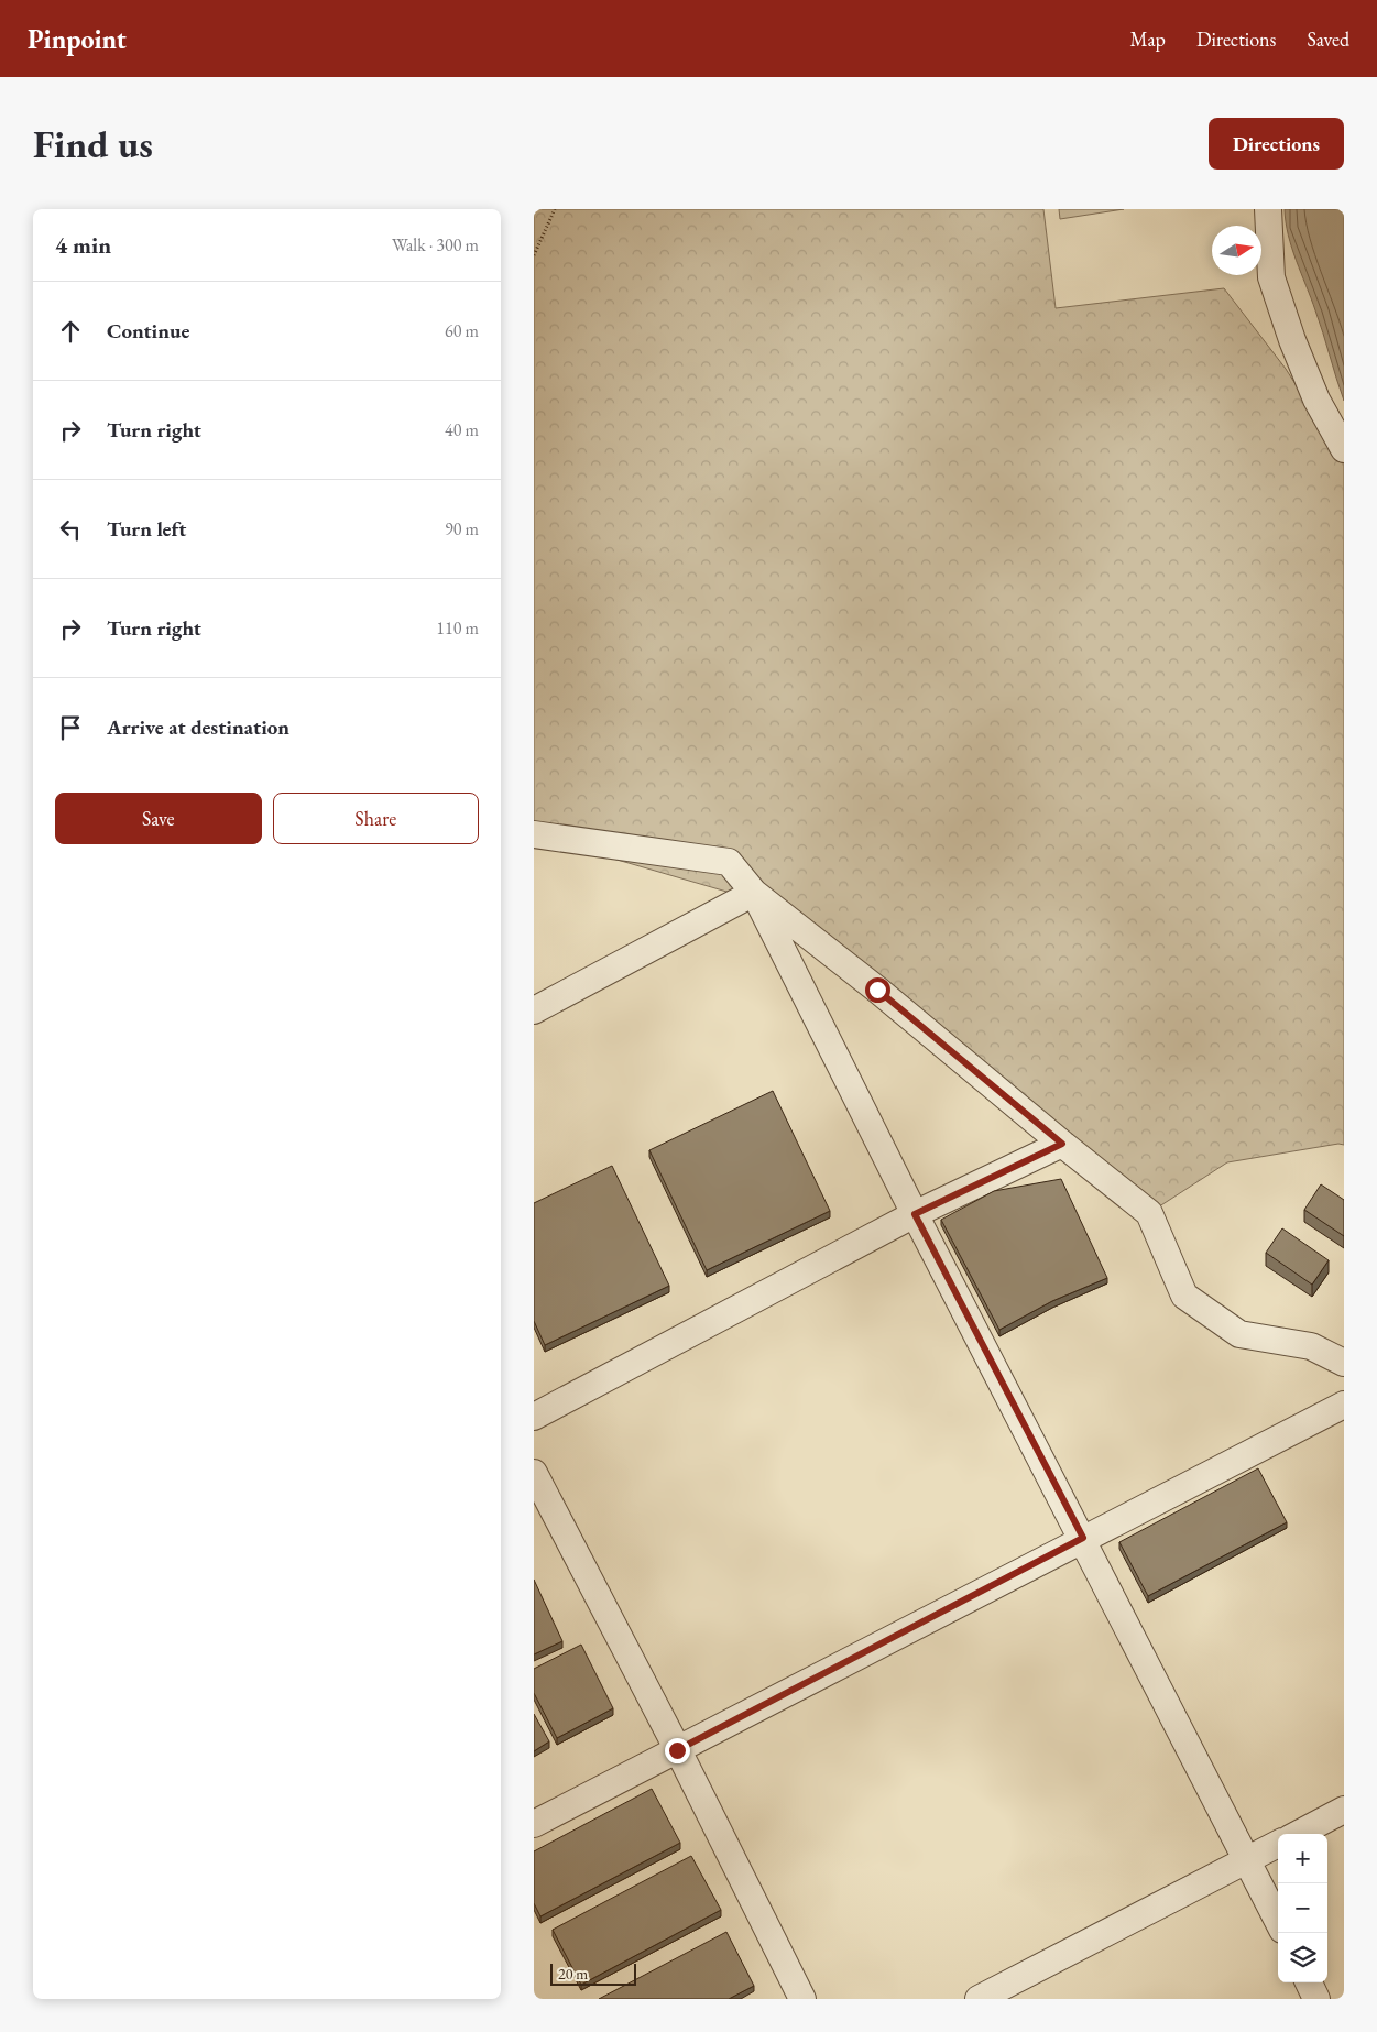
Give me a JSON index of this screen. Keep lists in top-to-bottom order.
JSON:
{
  "scale_bar": "20 m",
  "north": "right",
  "page": {
    "header": "Pinpoint",
    "nav": ["Map", "Directions", "Saved"],
    "buttons": [
      "Directions",
      ["Save", "Share"]
    ],
    "title": "Find us",
    "heading": ["4 min", "Walk · 300 m"],
    "list": [
      ["Continue", "60 m"],
      ["Turn right", "40 m"],
      ["Turn left", "90 m"],
      ["Turn right", "110 m"],
      "Arrive at destination"
    ],
    "map_buttons": ["+", "−"],
    "scale": "20 m"
  }
}
